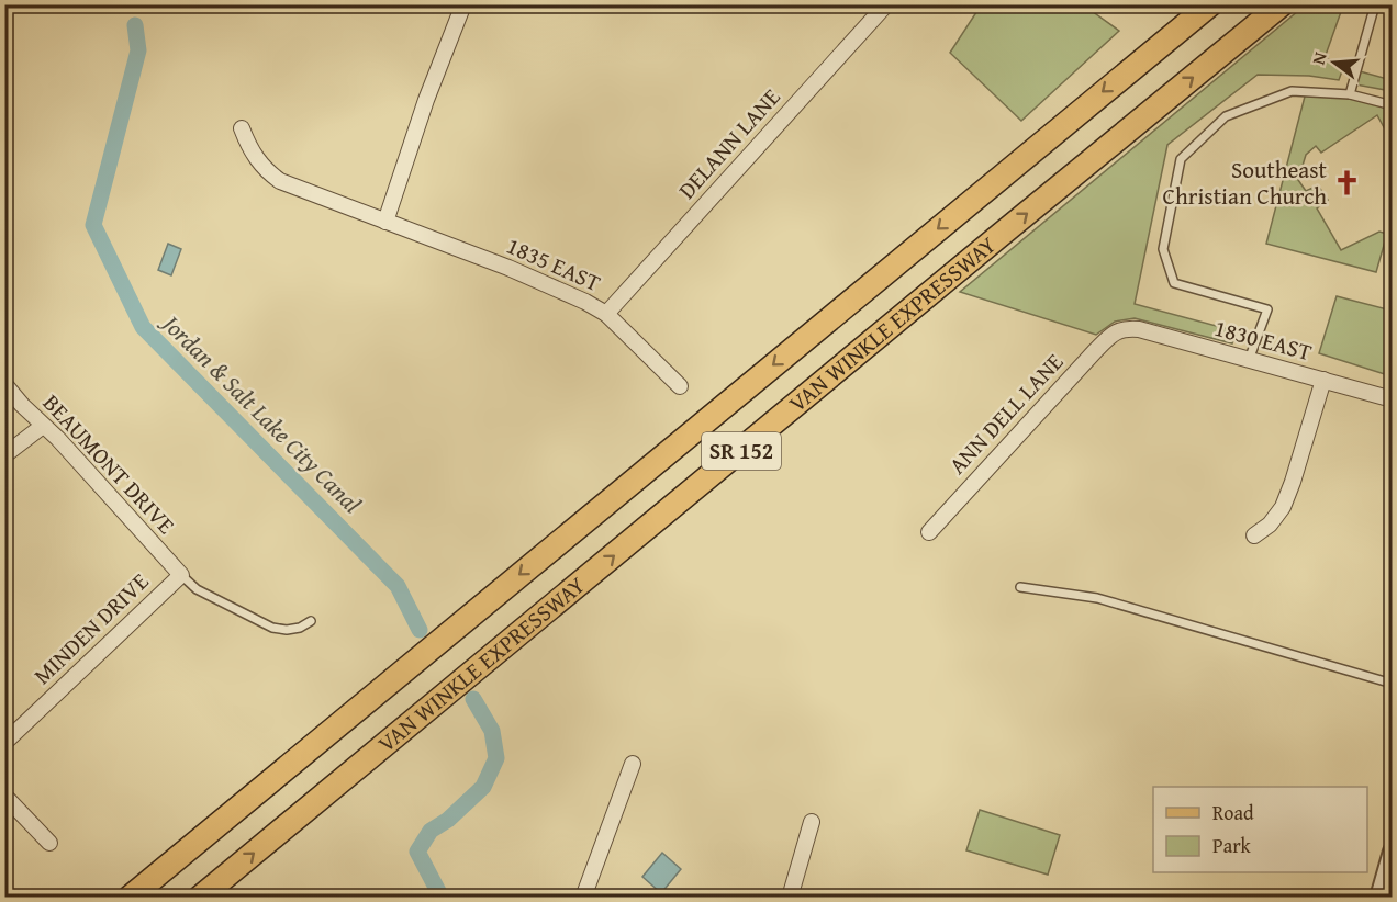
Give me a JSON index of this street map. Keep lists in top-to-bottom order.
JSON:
{
  "streets": {
    "main road": ["VAN WINKLE EXPRESSWAY", "SR 152"],
    "street": [
      "DELANN LANE",
      "1835 EAST",
      "1830 EAST",
      "ANN DELL LANE",
      "BEAUMONT DRIVE",
      "MINDEN DRIVE"
    ]
  },
  "crossings": [
    ["DELANN LANE", "1835 EAST"],
    ["1830 EAST", "ANN DELL LANE"],
    ["BEAUMONT DRIVE", "MINDEN DRIVE"]
  ],
  "water": ["Jordan & Salt Lake City Canal"],
  "places": {
    "church": ["Southeast Christian Church"]
  },
  "legend": ["Road", "Park"],
  "north": "left"
}
